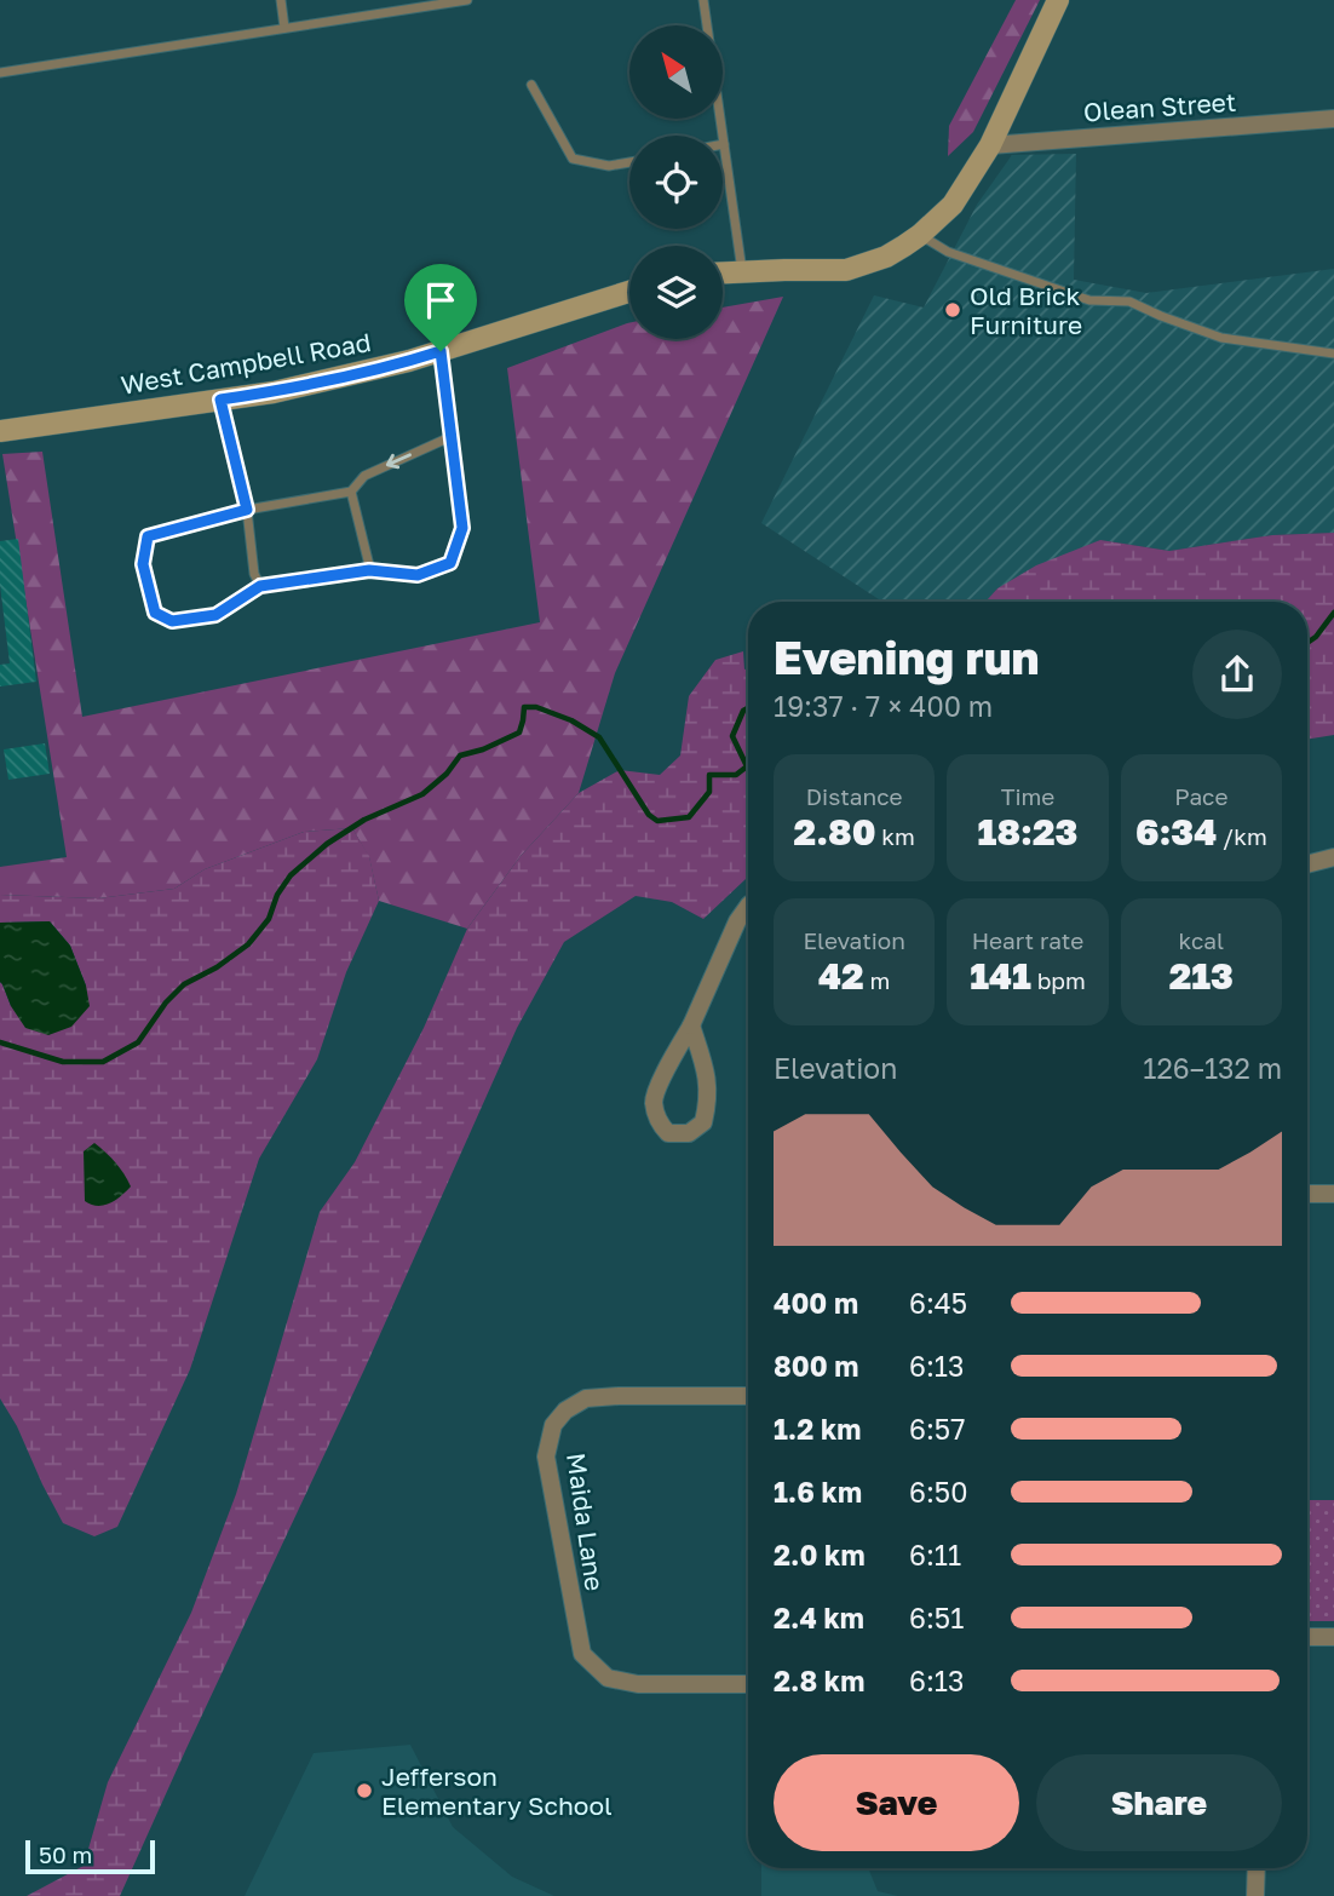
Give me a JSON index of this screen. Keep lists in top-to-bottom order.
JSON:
{
  "streets": {
    "street": ["Olean Street", "West Campbell Road", "Maida Lane"]
  },
  "places": ["Old Brick Furniture", "Jefferson Elementary School"],
  "scale_bar": "50 m",
  "north": "top left",
  "page": {
    "heading": ["Evening run", "19:37 · 7 × 400 m"],
    "stats": [
      ["Distance", "2.80 km"],
      ["Time", "18:23"],
      ["Pace", "6:34 /km"],
      ["Elevation", "42 m"],
      ["Heart rate", "141 bpm"],
      ["kcal", "213"]
    ],
    "chart": ["Elevation", "126–132 m"],
    "list": [
      {
        "name": "400 m",
        "note": "6:45"
      },
      {
        "name": "800 m",
        "note": "6:13"
      },
      {
        "name": "1.2 km",
        "note": "6:57"
      },
      {
        "name": "1.6 km",
        "note": "6:50"
      },
      {
        "name": "2.0 km",
        "note": "6:11"
      },
      {
        "name": "2.4 km",
        "note": "6:51"
      },
      {
        "name": "2.8 km",
        "note": "6:13"
      }
    ],
    "buttons": ["Save", "Share"],
    "scale": "50 m"
  }
}
